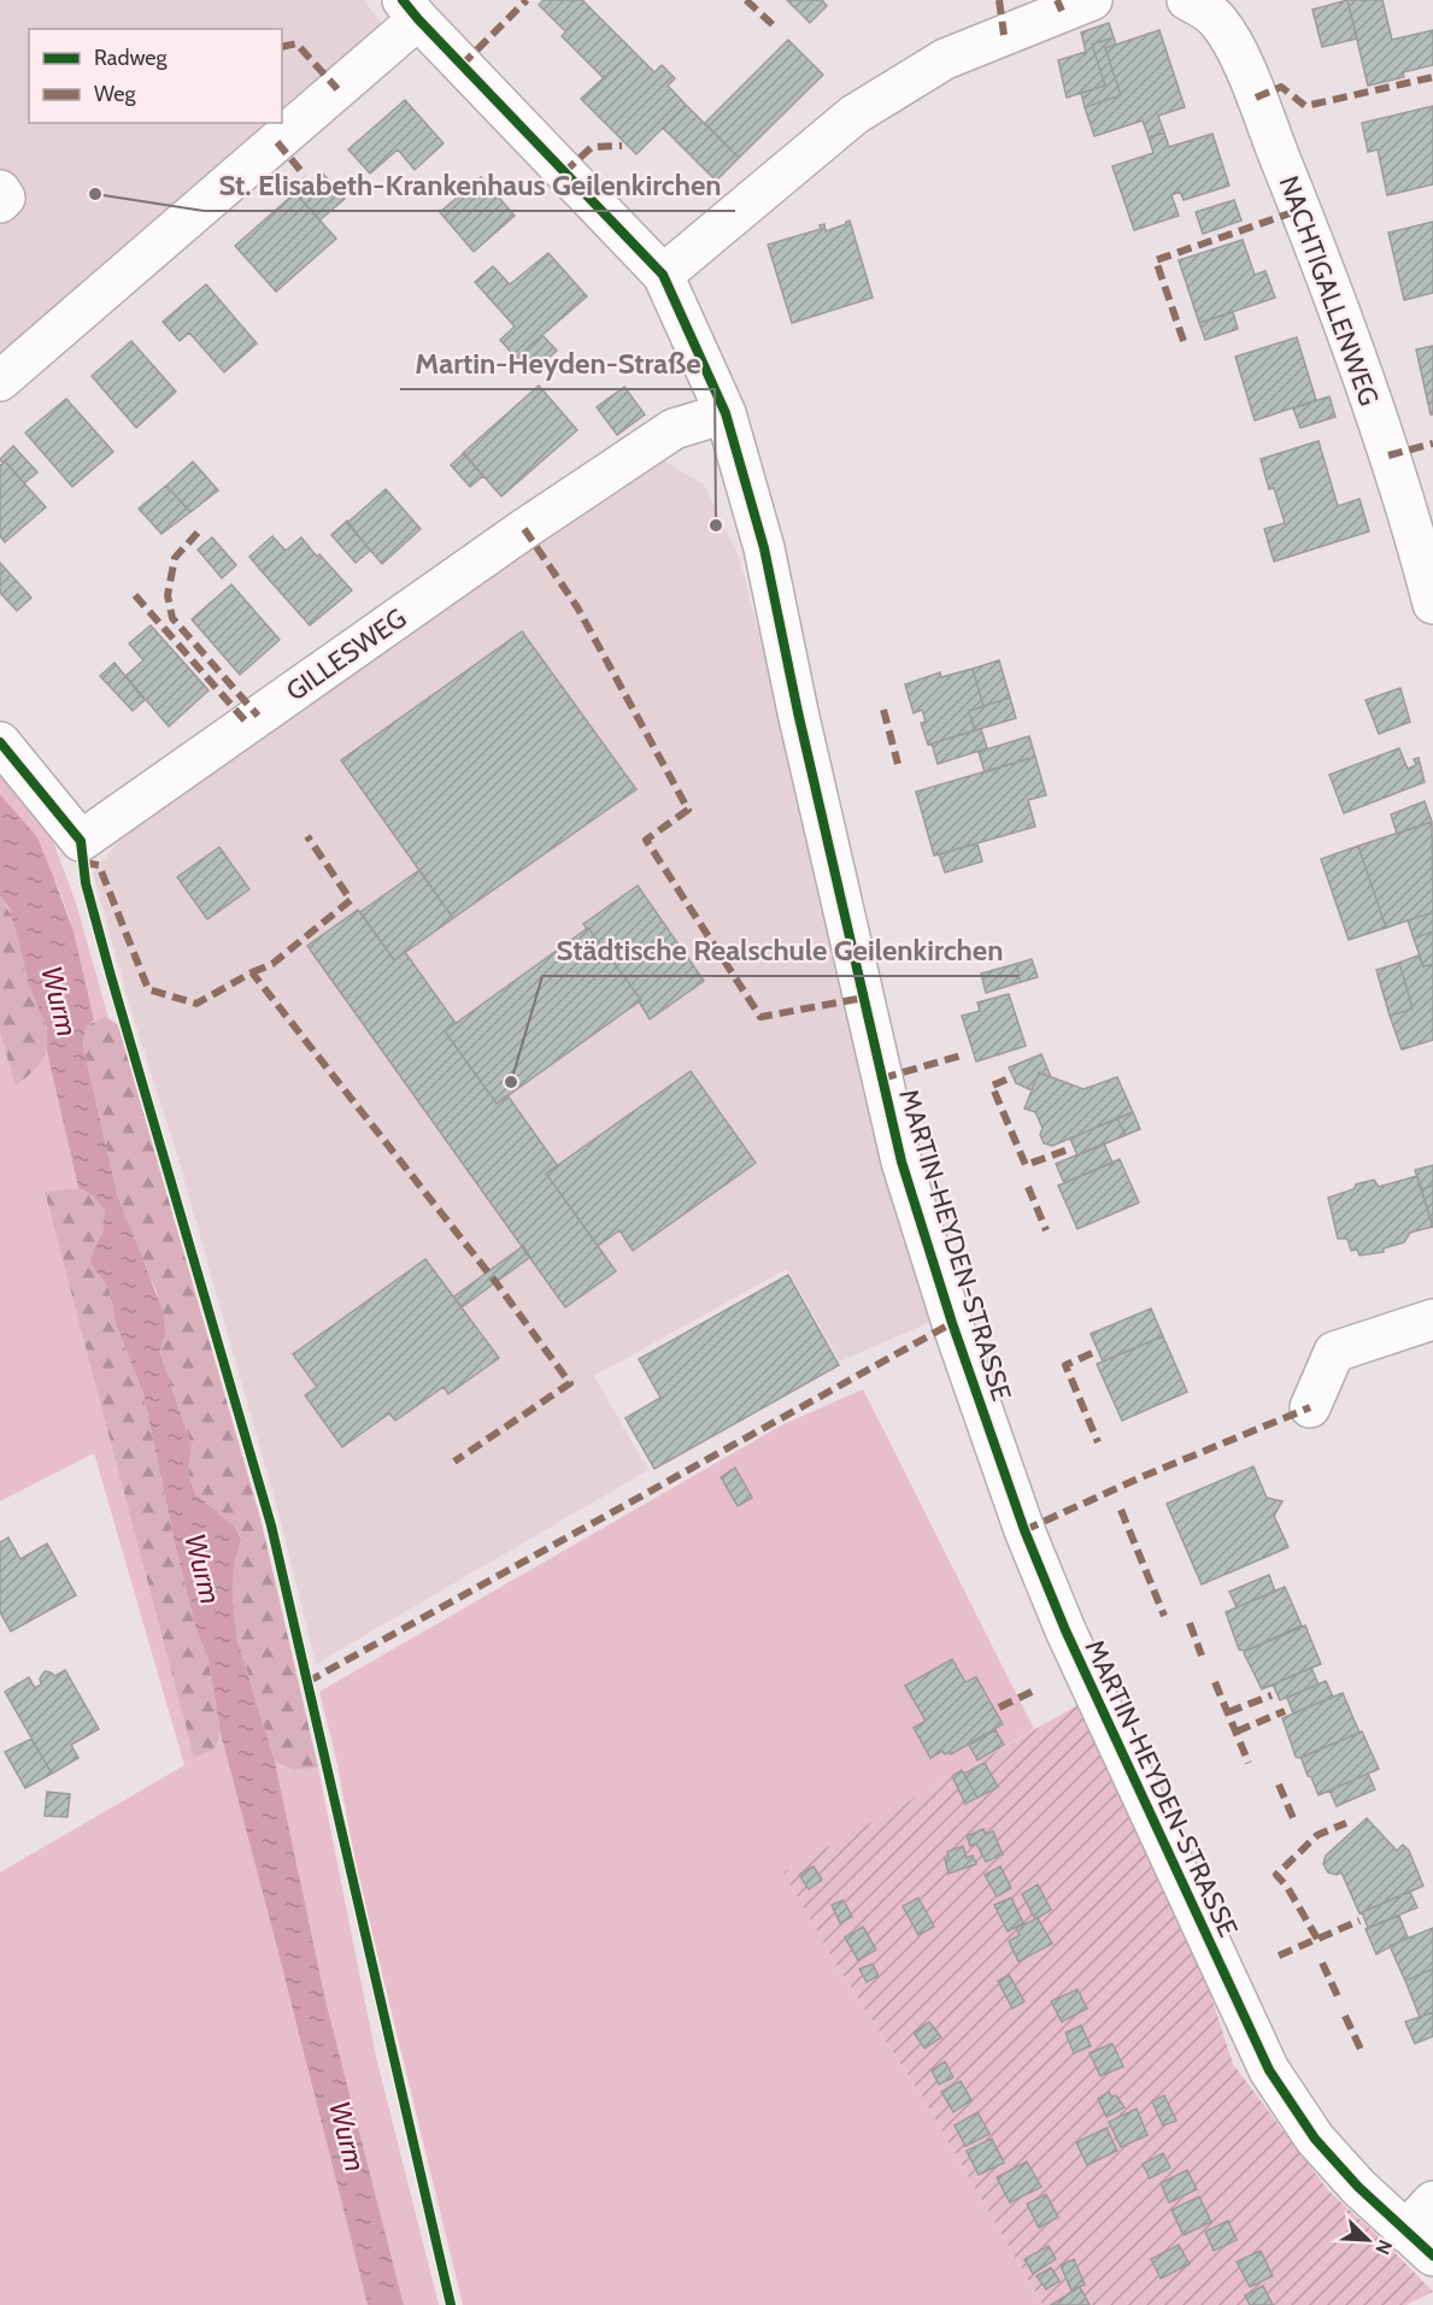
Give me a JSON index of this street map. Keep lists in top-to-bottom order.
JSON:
{
  "streets": {
    "street": ["NACHTIGALLENWEG", "GILLESWEG", "MARTIN-HEYDEN-STRASSE"]
  },
  "crossings": [
    ["GILLESWEG", "MARTIN-HEYDEN-STRASSE"]
  ],
  "water": ["Wurm"],
  "places": ["St. Elisabeth-Krankenhaus Geilenkirchen", "Martin-Heyden-Straße", "Städtische Realschule Geilenkirchen"],
  "legend": ["Radweg", "Weg"],
  "north": "bottom right"
}
